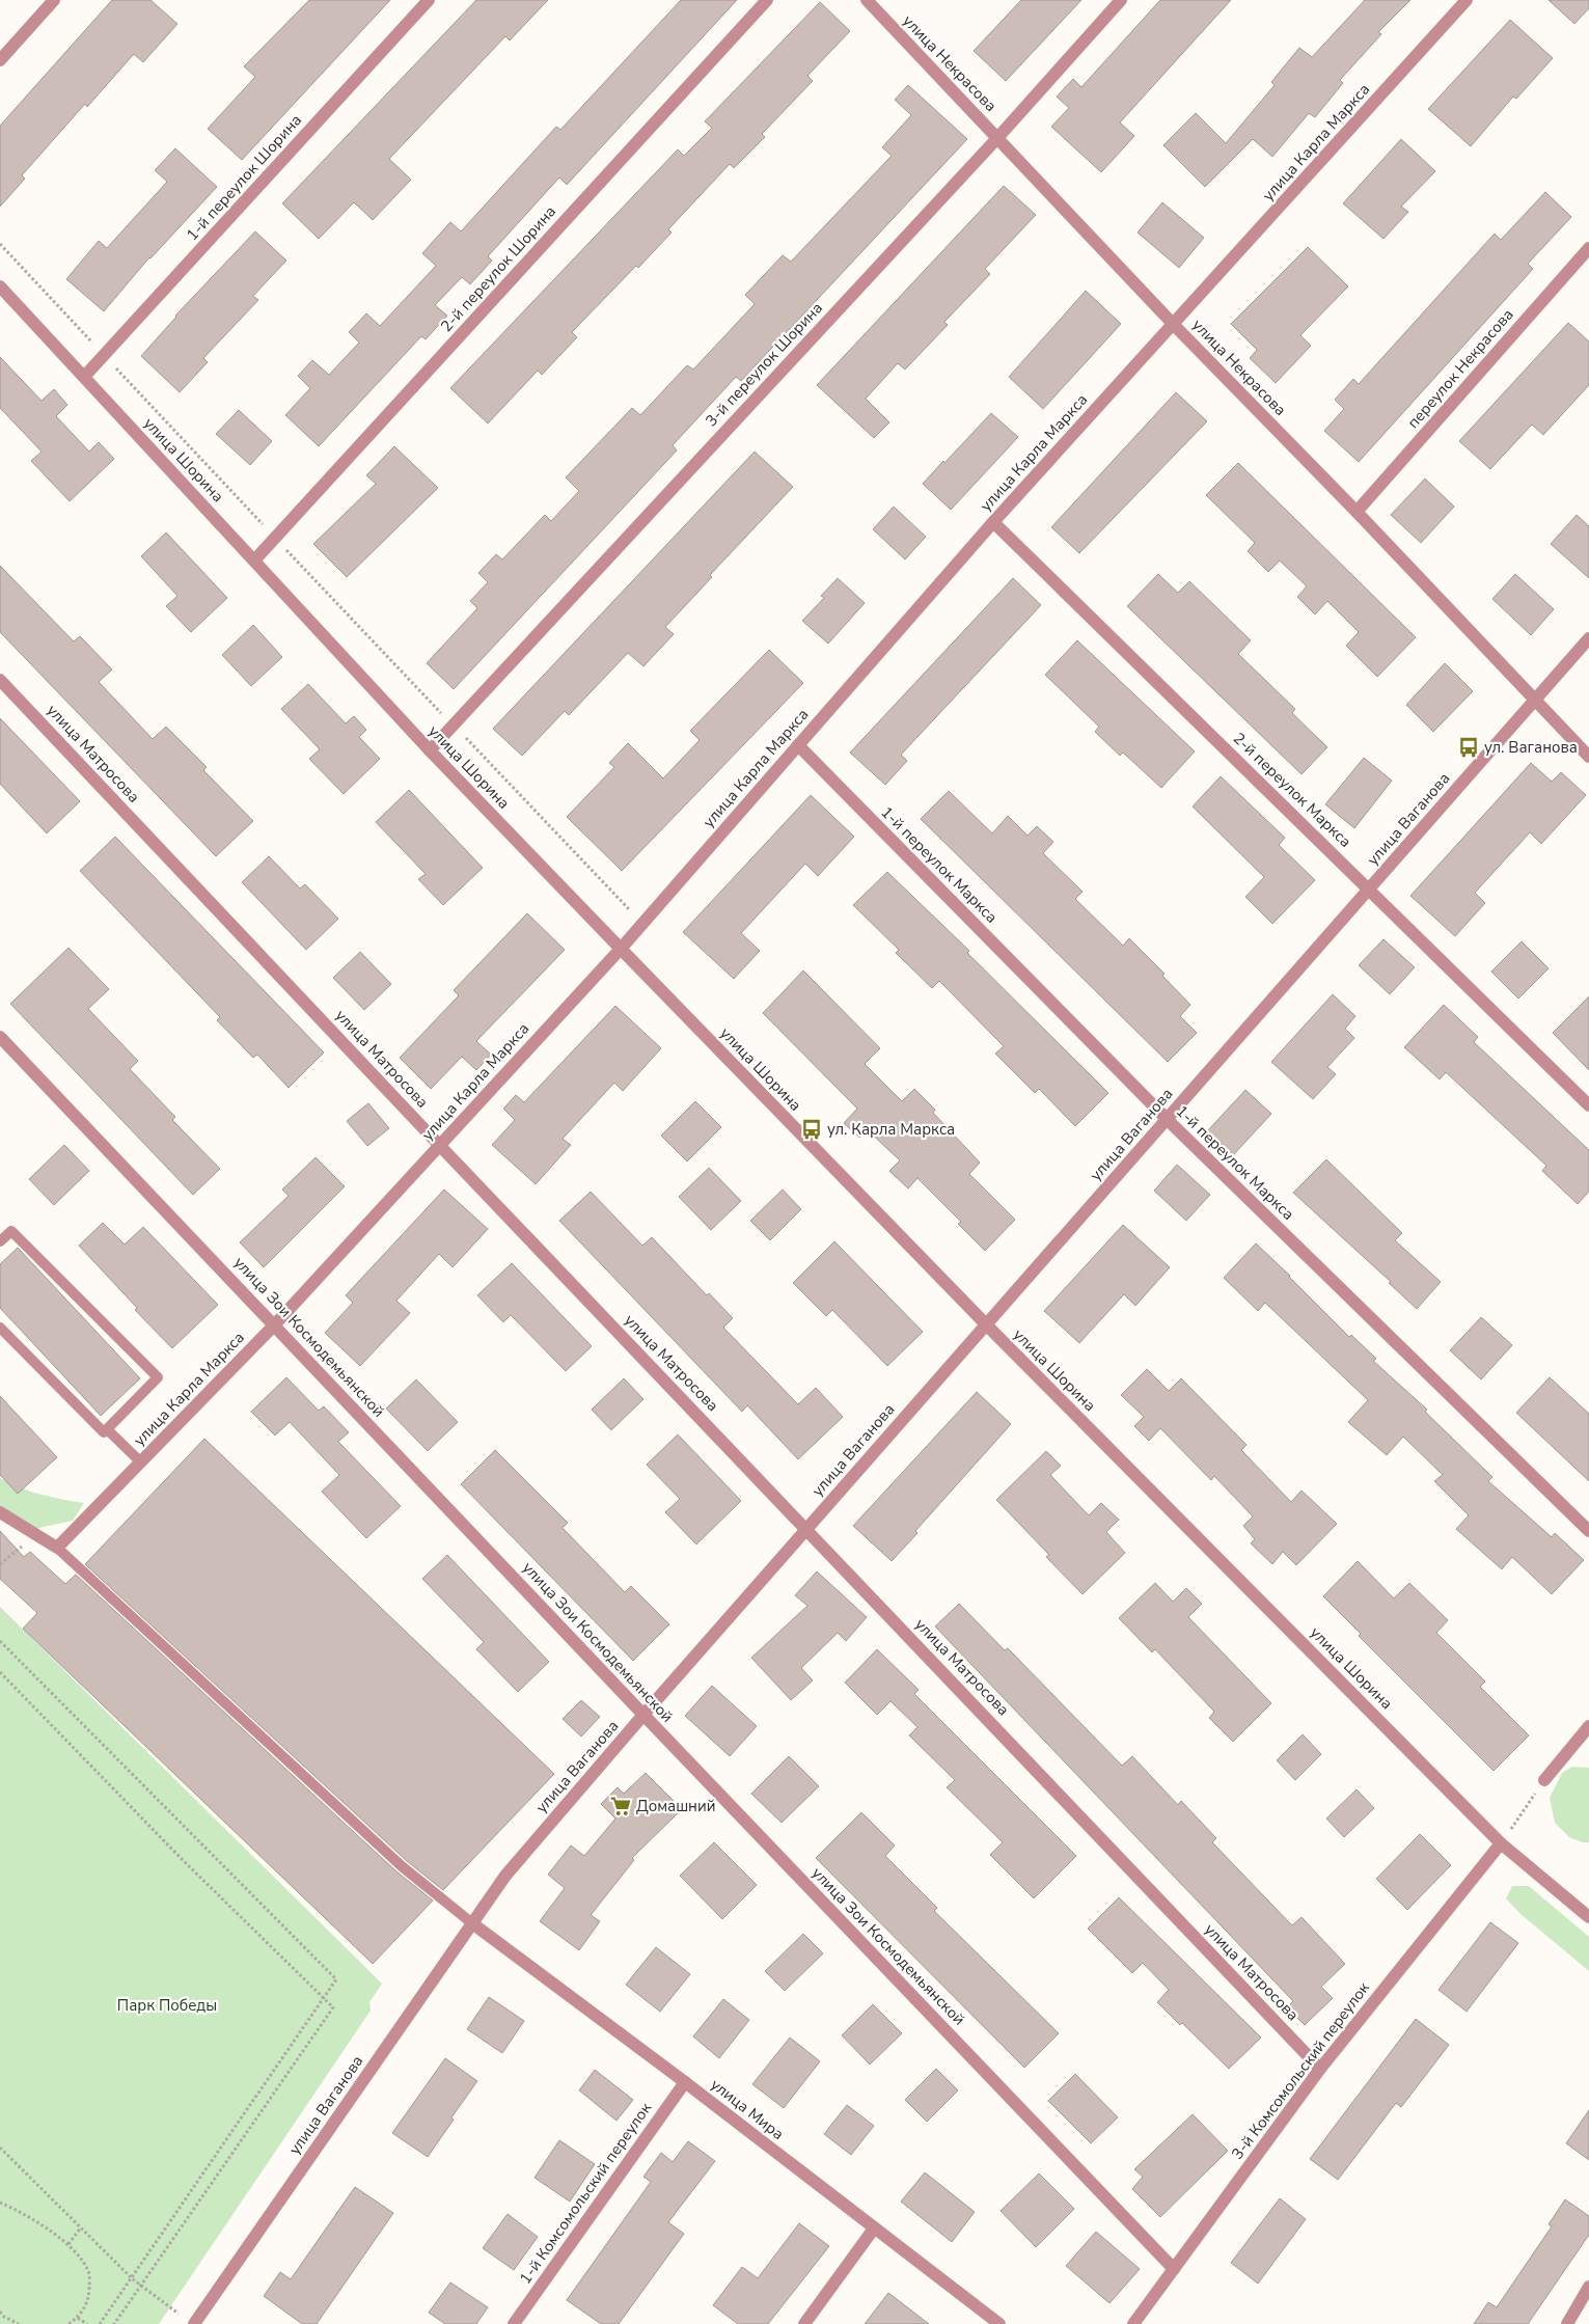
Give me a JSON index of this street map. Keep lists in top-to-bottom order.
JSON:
{
  "streets": {
    "street": [
      "улица Некрасова",
      "улица Карла Маркса",
      "1-й переулок Шорина",
      "2-й переулок Шорина",
      "3-й переулок Шорина",
      "переулок Некрасова",
      "улица Шорина",
      "улица Матросова",
      "2-й переулок Маркса",
      "улица Ваганова",
      "1-й переулок Маркса",
      "улица Зои Космодемьянской",
      "3-й Комсомольский переулок",
      "улица Мира",
      "1-й Комсомольский переулок"
    ]
  },
  "crossings": [
    ["улица Некрасова", "улица Карла Маркса"],
    ["улица Некрасова", "3-й переулок Шорина"],
    ["улица Некрасова", "переулок Некрасова"],
    ["улица Некрасова", "улица Ваганова"],
    ["улица Карла Маркса", "улица Шорина"],
    ["улица Карла Маркса", "улица Матросова"],
    ["улица Карла Маркса", "2-й переулок Маркса"],
    ["улица Карла Маркса", "1-й переулок Маркса"],
    ["улица Карла Маркса", "улица Зои Космодемьянской"],
    ["1-й переулок Шорина", "улица Шорина"],
    ["2-й переулок Шорина", "улица Шорина"],
    ["3-й переулок Шорина", "улица Шорина"],
    ["улица Шорина", "улица Ваганова"],
    ["улица Шорина", "3-й Комсомольский переулок"],
    ["улица Матросова", "улица Ваганова"],
    ["улица Матросова", "3-й Комсомольский переулок"],
    ["2-й переулок Маркса", "улица Ваганова"],
    ["улица Ваганова", "1-й переулок Маркса"],
    ["улица Ваганова", "улица Зои Космодемьянской"],
    ["улица Ваганова", "улица Мира"],
    ["улица Зои Космодемьянской", "3-й Комсомольский переулок"],
    ["улица Мира", "1-й Комсомольский переулок"]
  ],
  "parks": ["Парк Победы"],
  "places": {
    "bus stop": ["ул. Ваганова", "ул. Карла Маркса"],
    "supermarket": ["Домашний"]
  }
}
